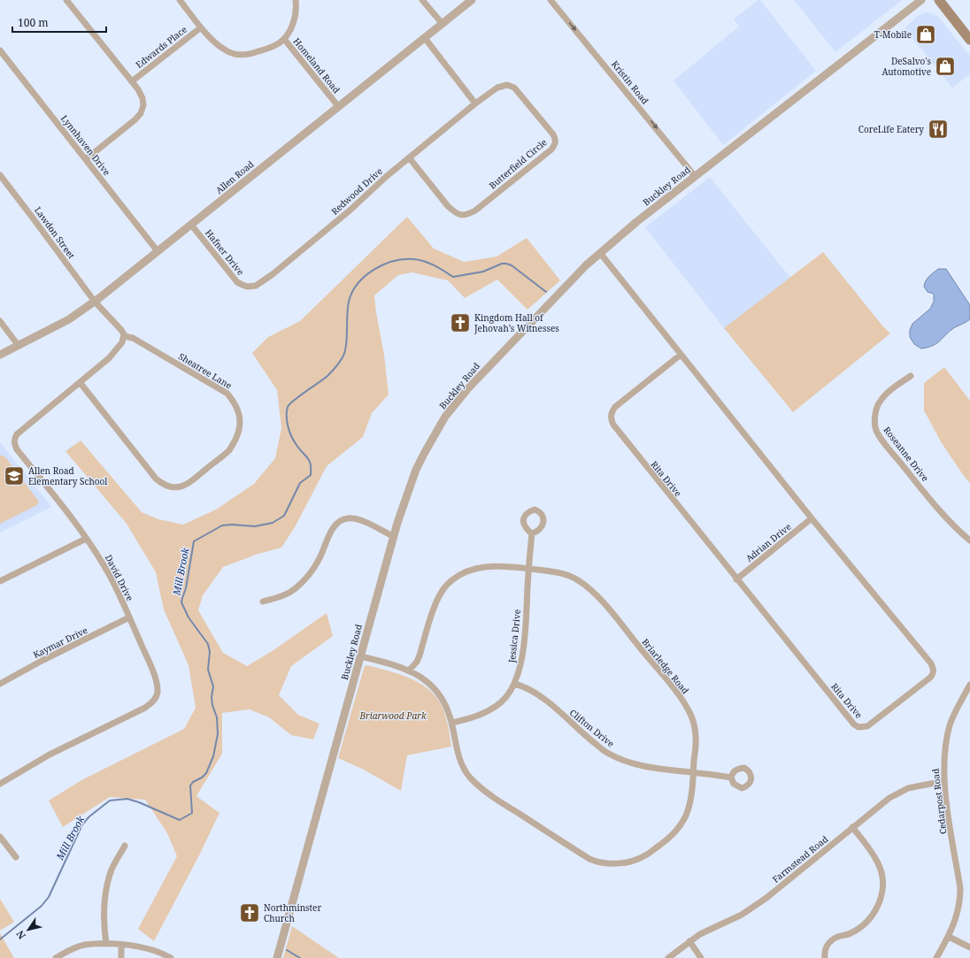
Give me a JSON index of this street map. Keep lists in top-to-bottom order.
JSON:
{
  "streets": {
    "street": [
      "Edwards Place",
      "Homeland Road",
      "Kristin Road",
      "Lynnhaven Drive",
      "Butterfield Circle",
      "Allen Road",
      "Buckley Road",
      "Redwood Drive",
      "Lawdon Street",
      "Hafner Drive",
      "Sheatree Lane",
      "Roseanne Drive",
      "Rita Drive",
      "Adrian Drive",
      "David Drive",
      "Jessica Drive",
      "Kaymar Drive",
      "Briarledge Road",
      "Clifton Drive",
      "Cedarpost Road",
      "Farmstead Road"
    ]
  },
  "crossings": [
    ["Edwards Place", "Homeland Road"],
    ["Homeland Road", "Allen Road"],
    ["Kristin Road", "Buckley Road"],
    ["Lynnhaven Drive", "Allen Road"],
    ["Butterfield Circle", "Redwood Drive"],
    ["Allen Road", "Lawdon Street"],
    ["Allen Road", "Hafner Drive"],
    ["Buckley Road", "Rita Drive"],
    ["Buckley Road", "Briarledge Road"],
    ["Redwood Drive", "Hafner Drive"],
    ["Sheatree Lane", "David Drive"],
    ["Rita Drive", "Adrian Drive"],
    ["David Drive", "Kaymar Drive"],
    ["Jessica Drive", "Briarledge Road"],
    ["Jessica Drive", "Clifton Drive"],
    ["Briarledge Road", "Clifton Drive"],
    ["Cedarpost Road", "Farmstead Road"]
  ],
  "one_way": ["Kristin Road"],
  "water": ["Mill Brook"],
  "parks": ["Briarwood Park"],
  "places": {
    "shop": ["T-Mobile", "DeSalvo's Automotive"],
    "restaurant": ["CoreLife Eatery"],
    "church": ["Kingdom Hall of Jehovah’s Witnesses", "Northminster Church"],
    "school or university": ["Allen Road Elementary School"]
  },
  "scale_bar": "100 m",
  "north": "bottom left"
}
